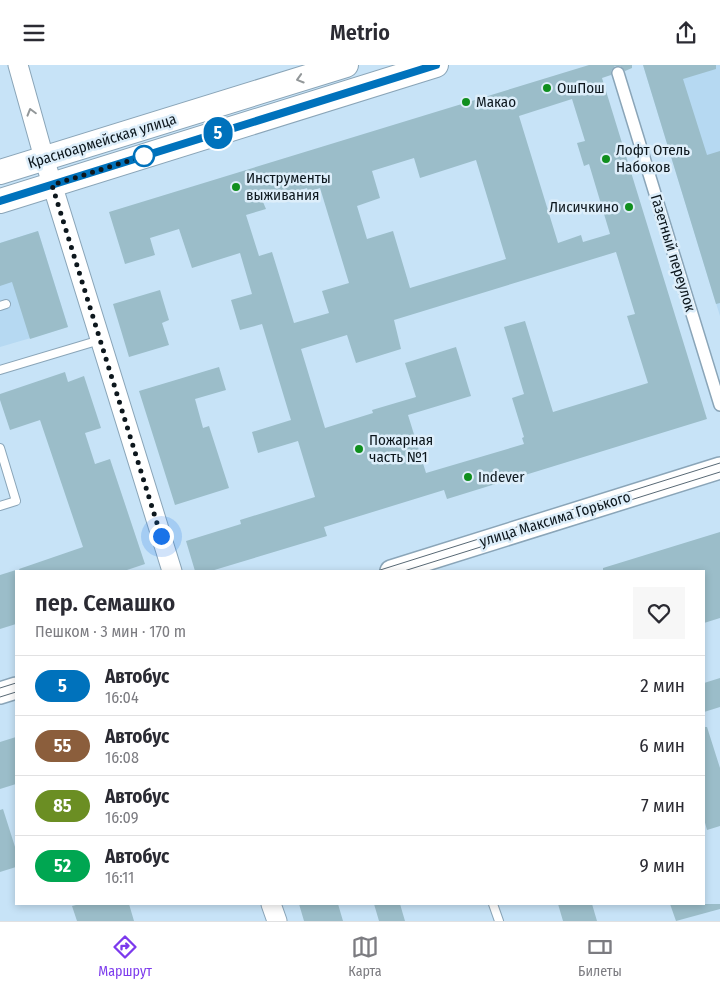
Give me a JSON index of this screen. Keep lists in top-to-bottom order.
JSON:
{
  "streets": {
    "main road": ["Красноармейская улица", "улица Максима Горького"],
    "street": ["Газетный переулок"]
  },
  "places": [
    "ОшПош",
    "Макао",
    "Лофт Отель Набоков",
    "Инструменты выживания",
    "Лисичкино",
    "Пожарная часть №1",
    "Indever"
  ],
  "lines": ["bus line 5"],
  "page": {
    "header": "Metrio",
    "on_map": "5",
    "heading": ["пер. Семашко", "Пешком · 3 мин · 170 m"],
    "list": [
      {
        "mark": "5",
        "name": "Автобус",
        "note": "16:04",
        "value": "2 мин"
      },
      {
        "mark": "55",
        "name": "Автобус",
        "note": "16:08",
        "value": "6 мин"
      },
      {
        "mark": "85",
        "name": "Автобус",
        "note": "16:09",
        "value": "7 мин"
      },
      {
        "mark": "52",
        "name": "Автобус",
        "note": "16:11",
        "value": "9 мин"
      }
    ],
    "tabs": ["Маршрут", "Карта", "Билеты"]
  }
}
